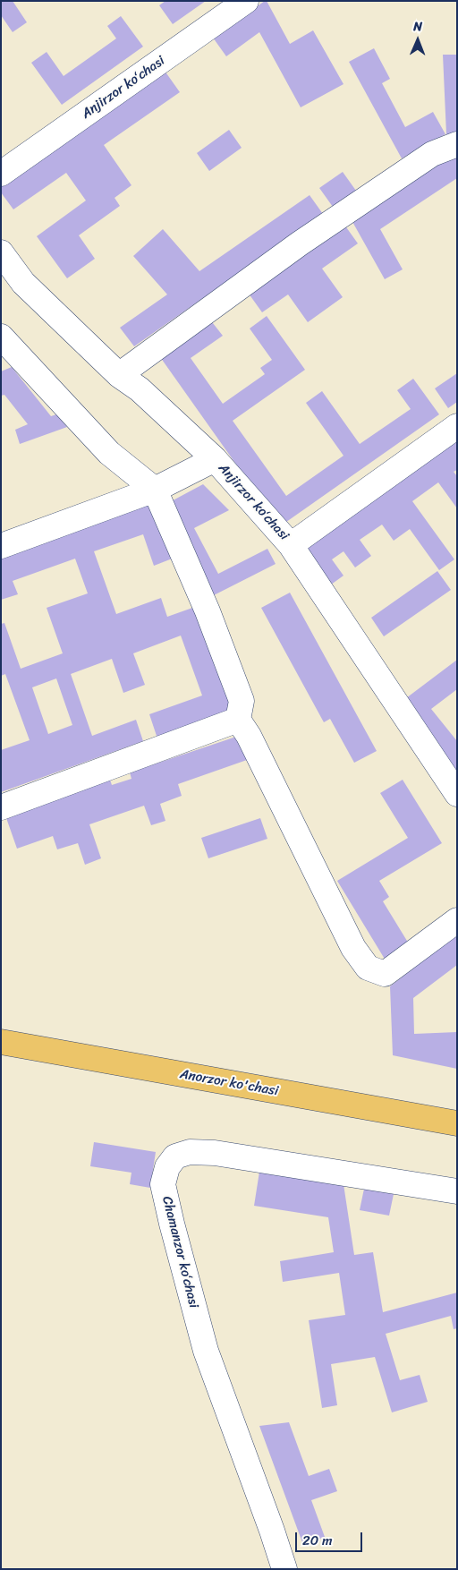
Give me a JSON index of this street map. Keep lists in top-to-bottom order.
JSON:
{
  "streets": {
    "main road": ["Anorzor ko'chasi"],
    "street": ["Anjirzor koʻchasi", "Chamanzor koʻchasi"]
  },
  "scale_bar": "20 m",
  "north": "top"
}
